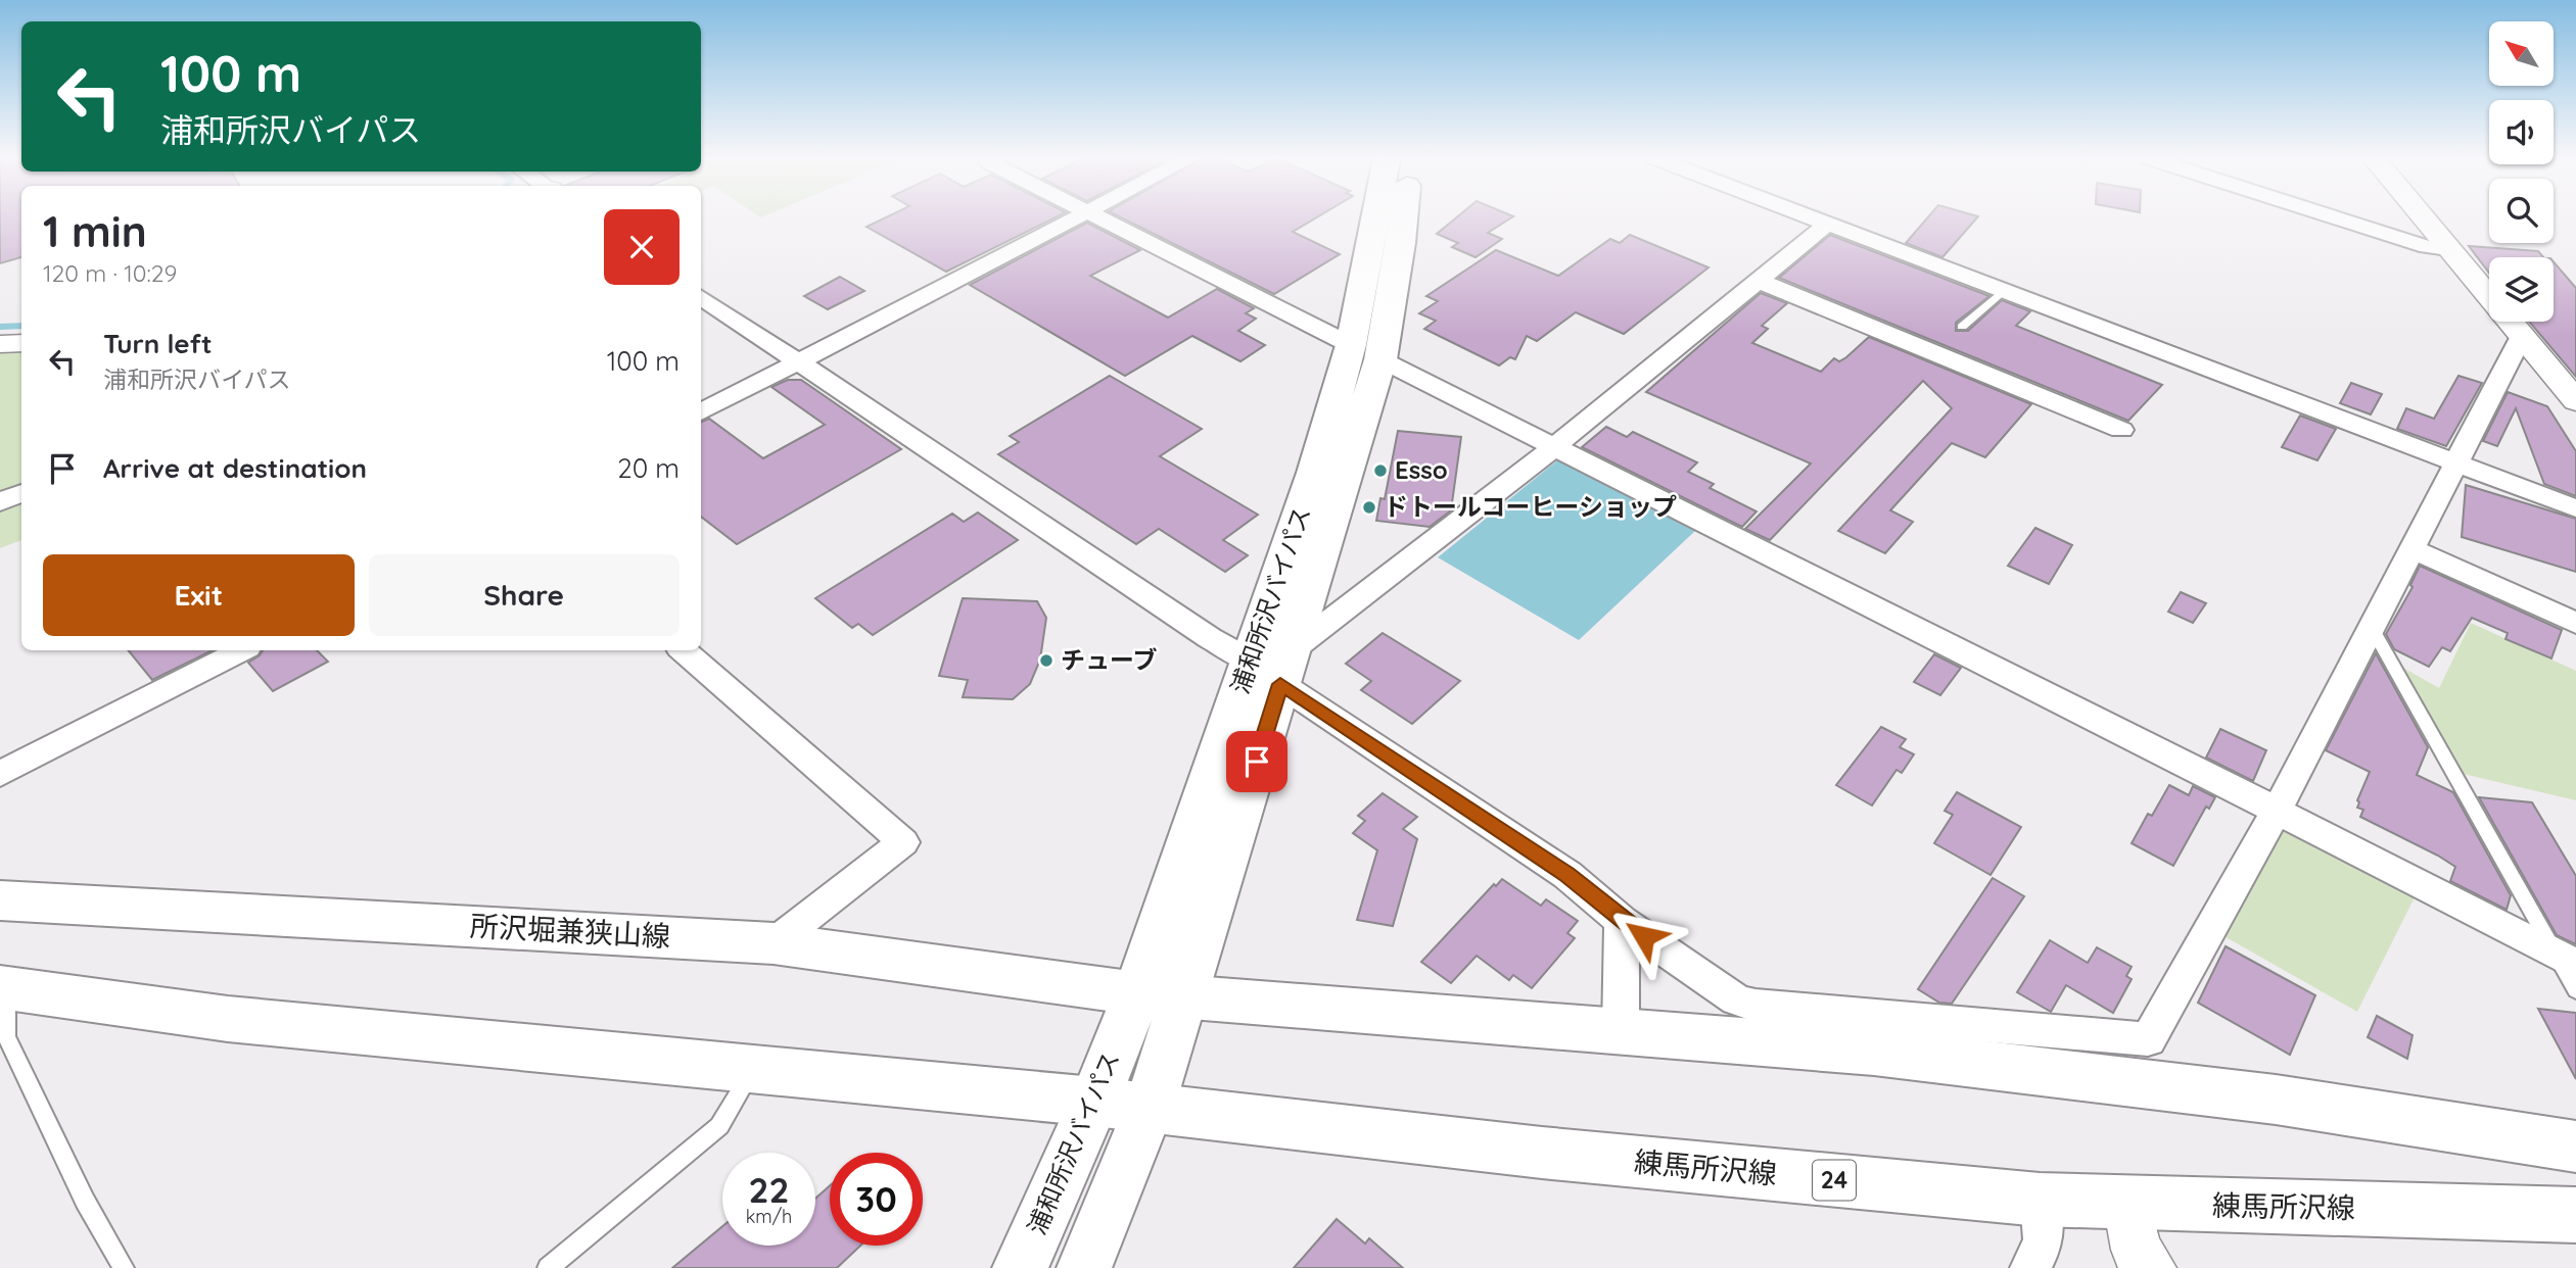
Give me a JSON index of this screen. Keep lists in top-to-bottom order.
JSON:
{
  "streets": {
    "main road": [
      "浦和所沢バイパス",
      "所沢堀兼狭山線",
      "練馬所沢線",
      "24"
    ]
  },
  "crossings": [
    ["浦和所沢バイパス", "所沢堀兼狭山線"],
    ["浦和所沢バイパス", "練馬所沢線"]
  ],
  "places": ["Esso", "ドトールコーヒーショップ", "チューブ"],
  "north": "top left",
  "page": {
    "turn": ["100 m", "浦和所沢バイパス"],
    "heading": ["1 min", "120 m · 10:29"],
    "list": [
      {
        "name": "Turn left",
        "note": "浦和所沢バイパス",
        "value": "100 m"
      },
      {
        "name": "Arrive at destination",
        "value": "20 m"
      }
    ],
    "buttons": ["Exit", "Share"],
    "speed": "22 km/h",
    "limit": "30"
  }
}
